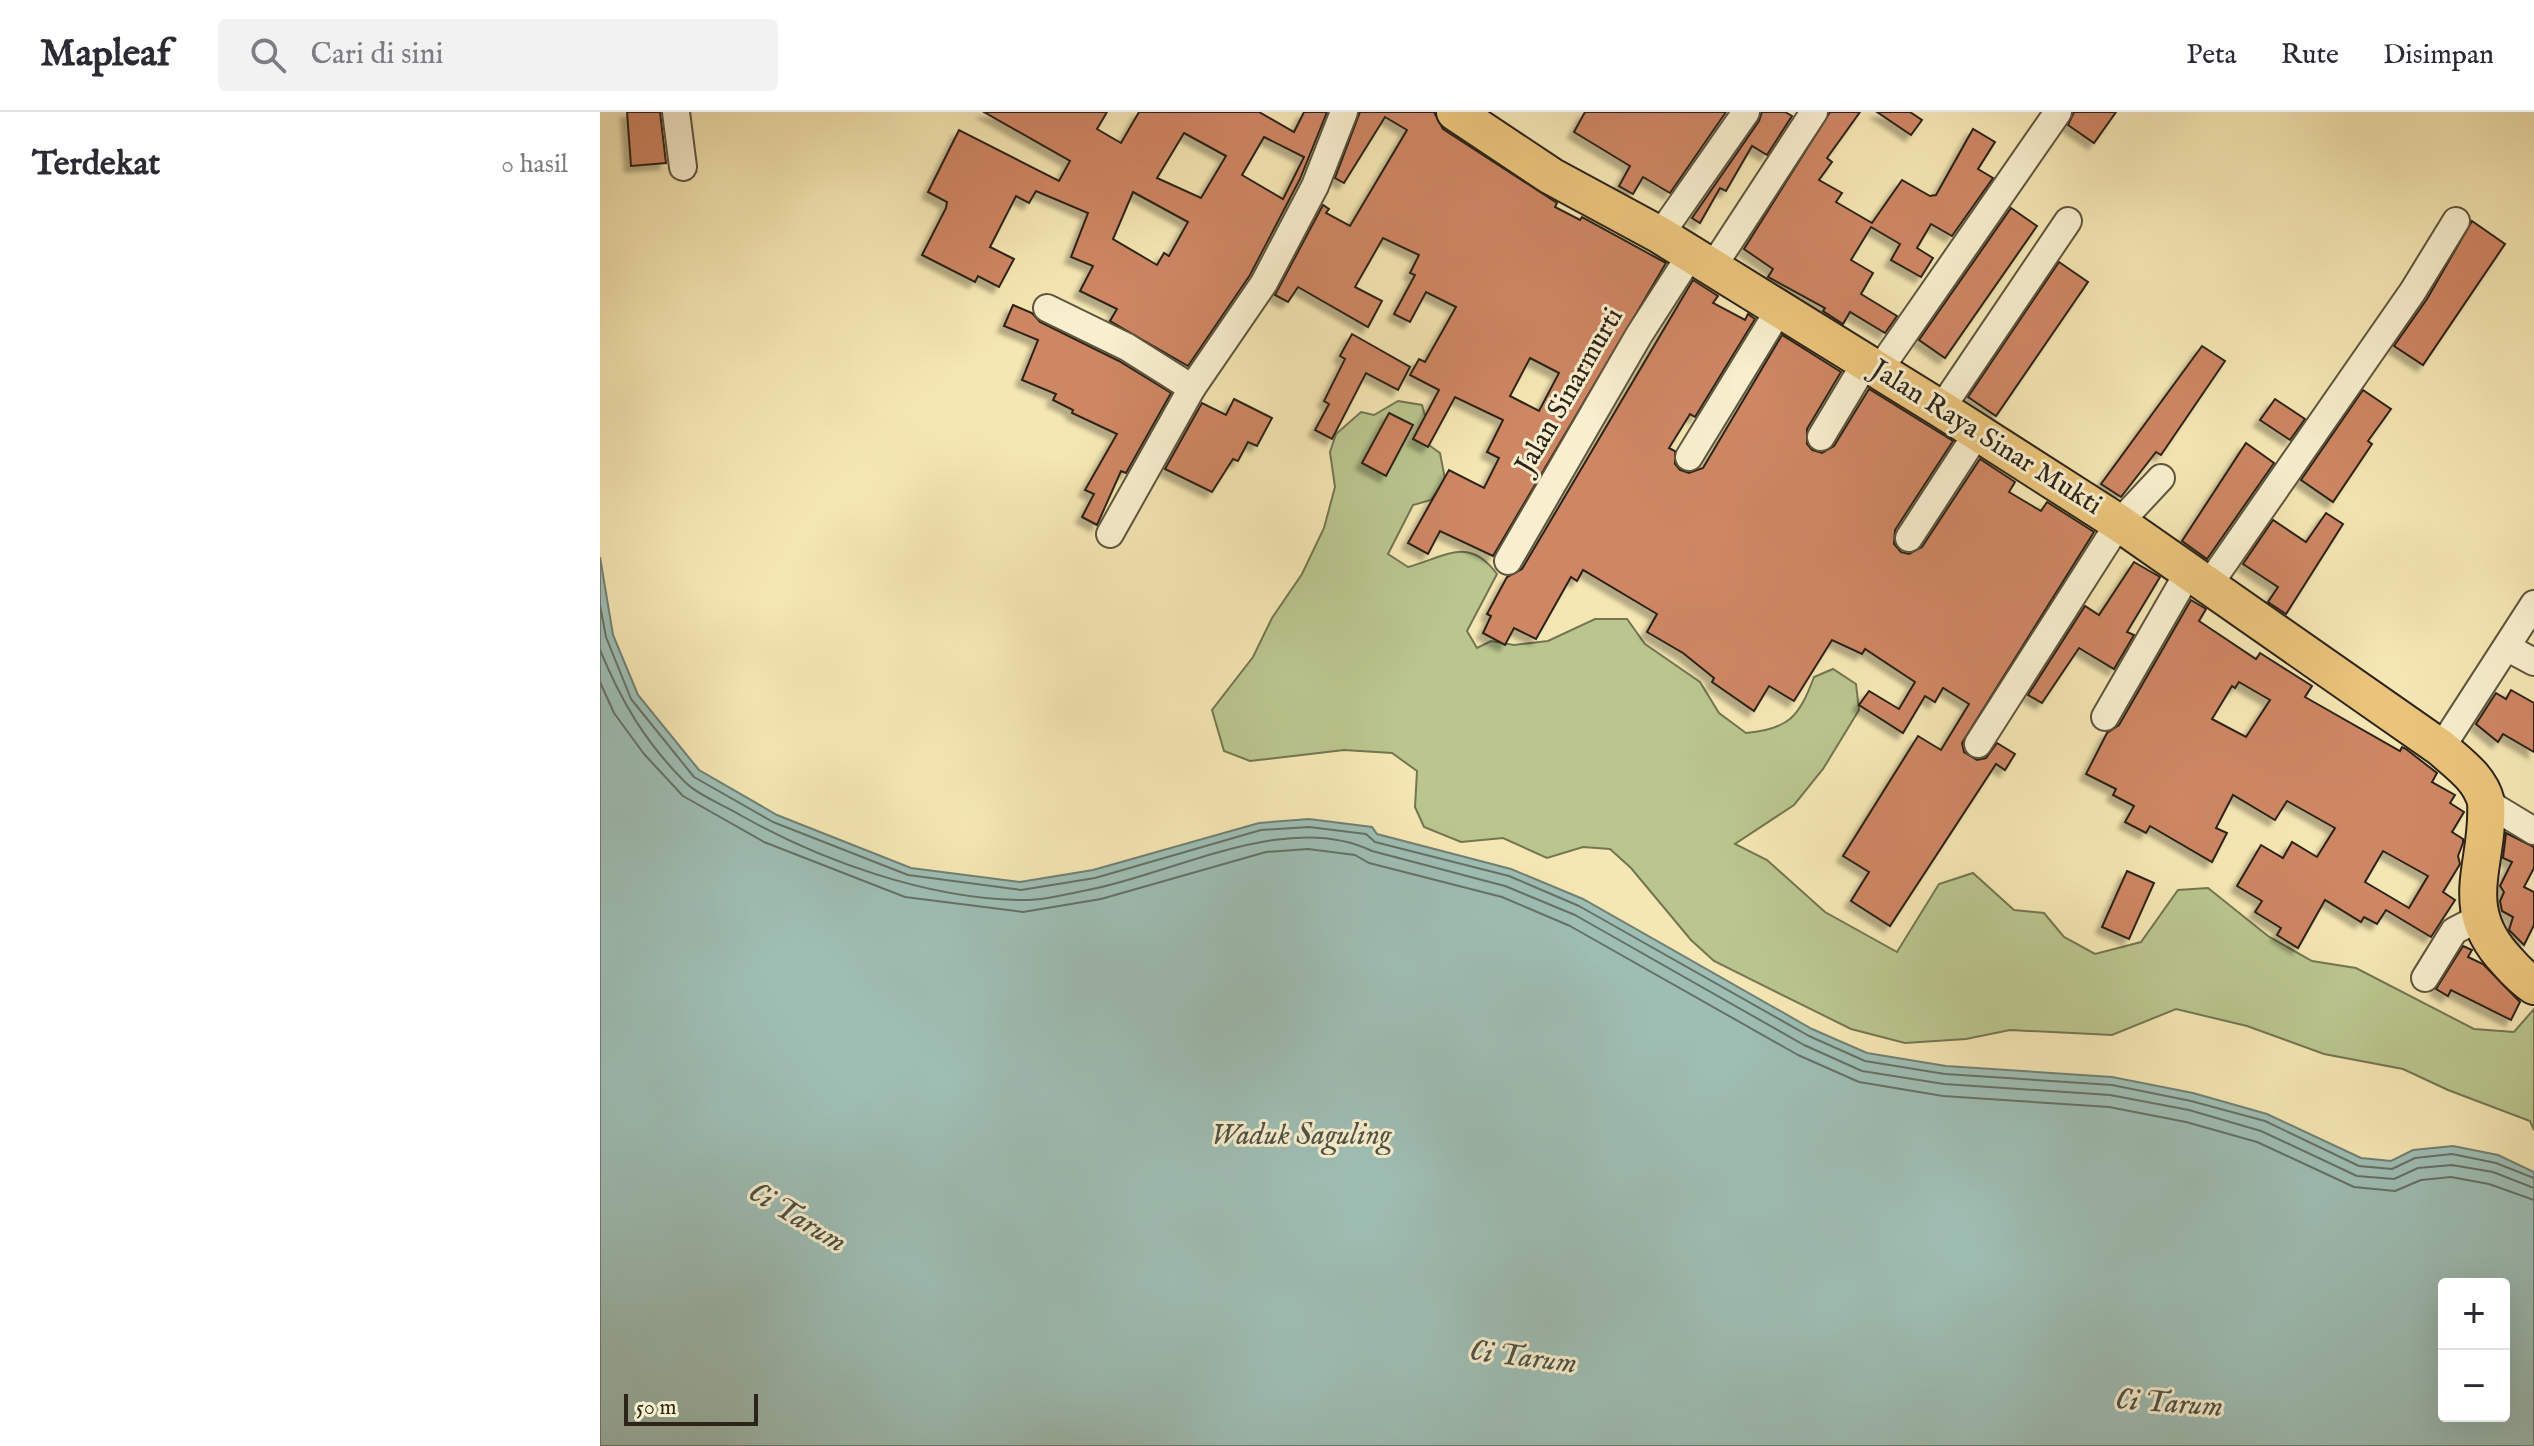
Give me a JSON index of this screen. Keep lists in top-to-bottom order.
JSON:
{
  "streets": {
    "highway": ["Jalan Raya Sinar Mukti"],
    "street": ["Jalan Sinarmurti"]
  },
  "crossings": [
    ["Jalan Sinarmurti", "Jalan Raya Sinar Mukti"]
  ],
  "water": ["Waduk Saguling", "Ci Tarum"],
  "scale_bar": "50 m",
  "page": {
    "header": "Mapleaf",
    "search": "Cari di sini",
    "nav": ["Peta", "Rute", "Disimpan"],
    "heading": ["Terdekat", "0 hasil"],
    "map_buttons": ["+", "−"],
    "scale": "50 m"
  }
}
